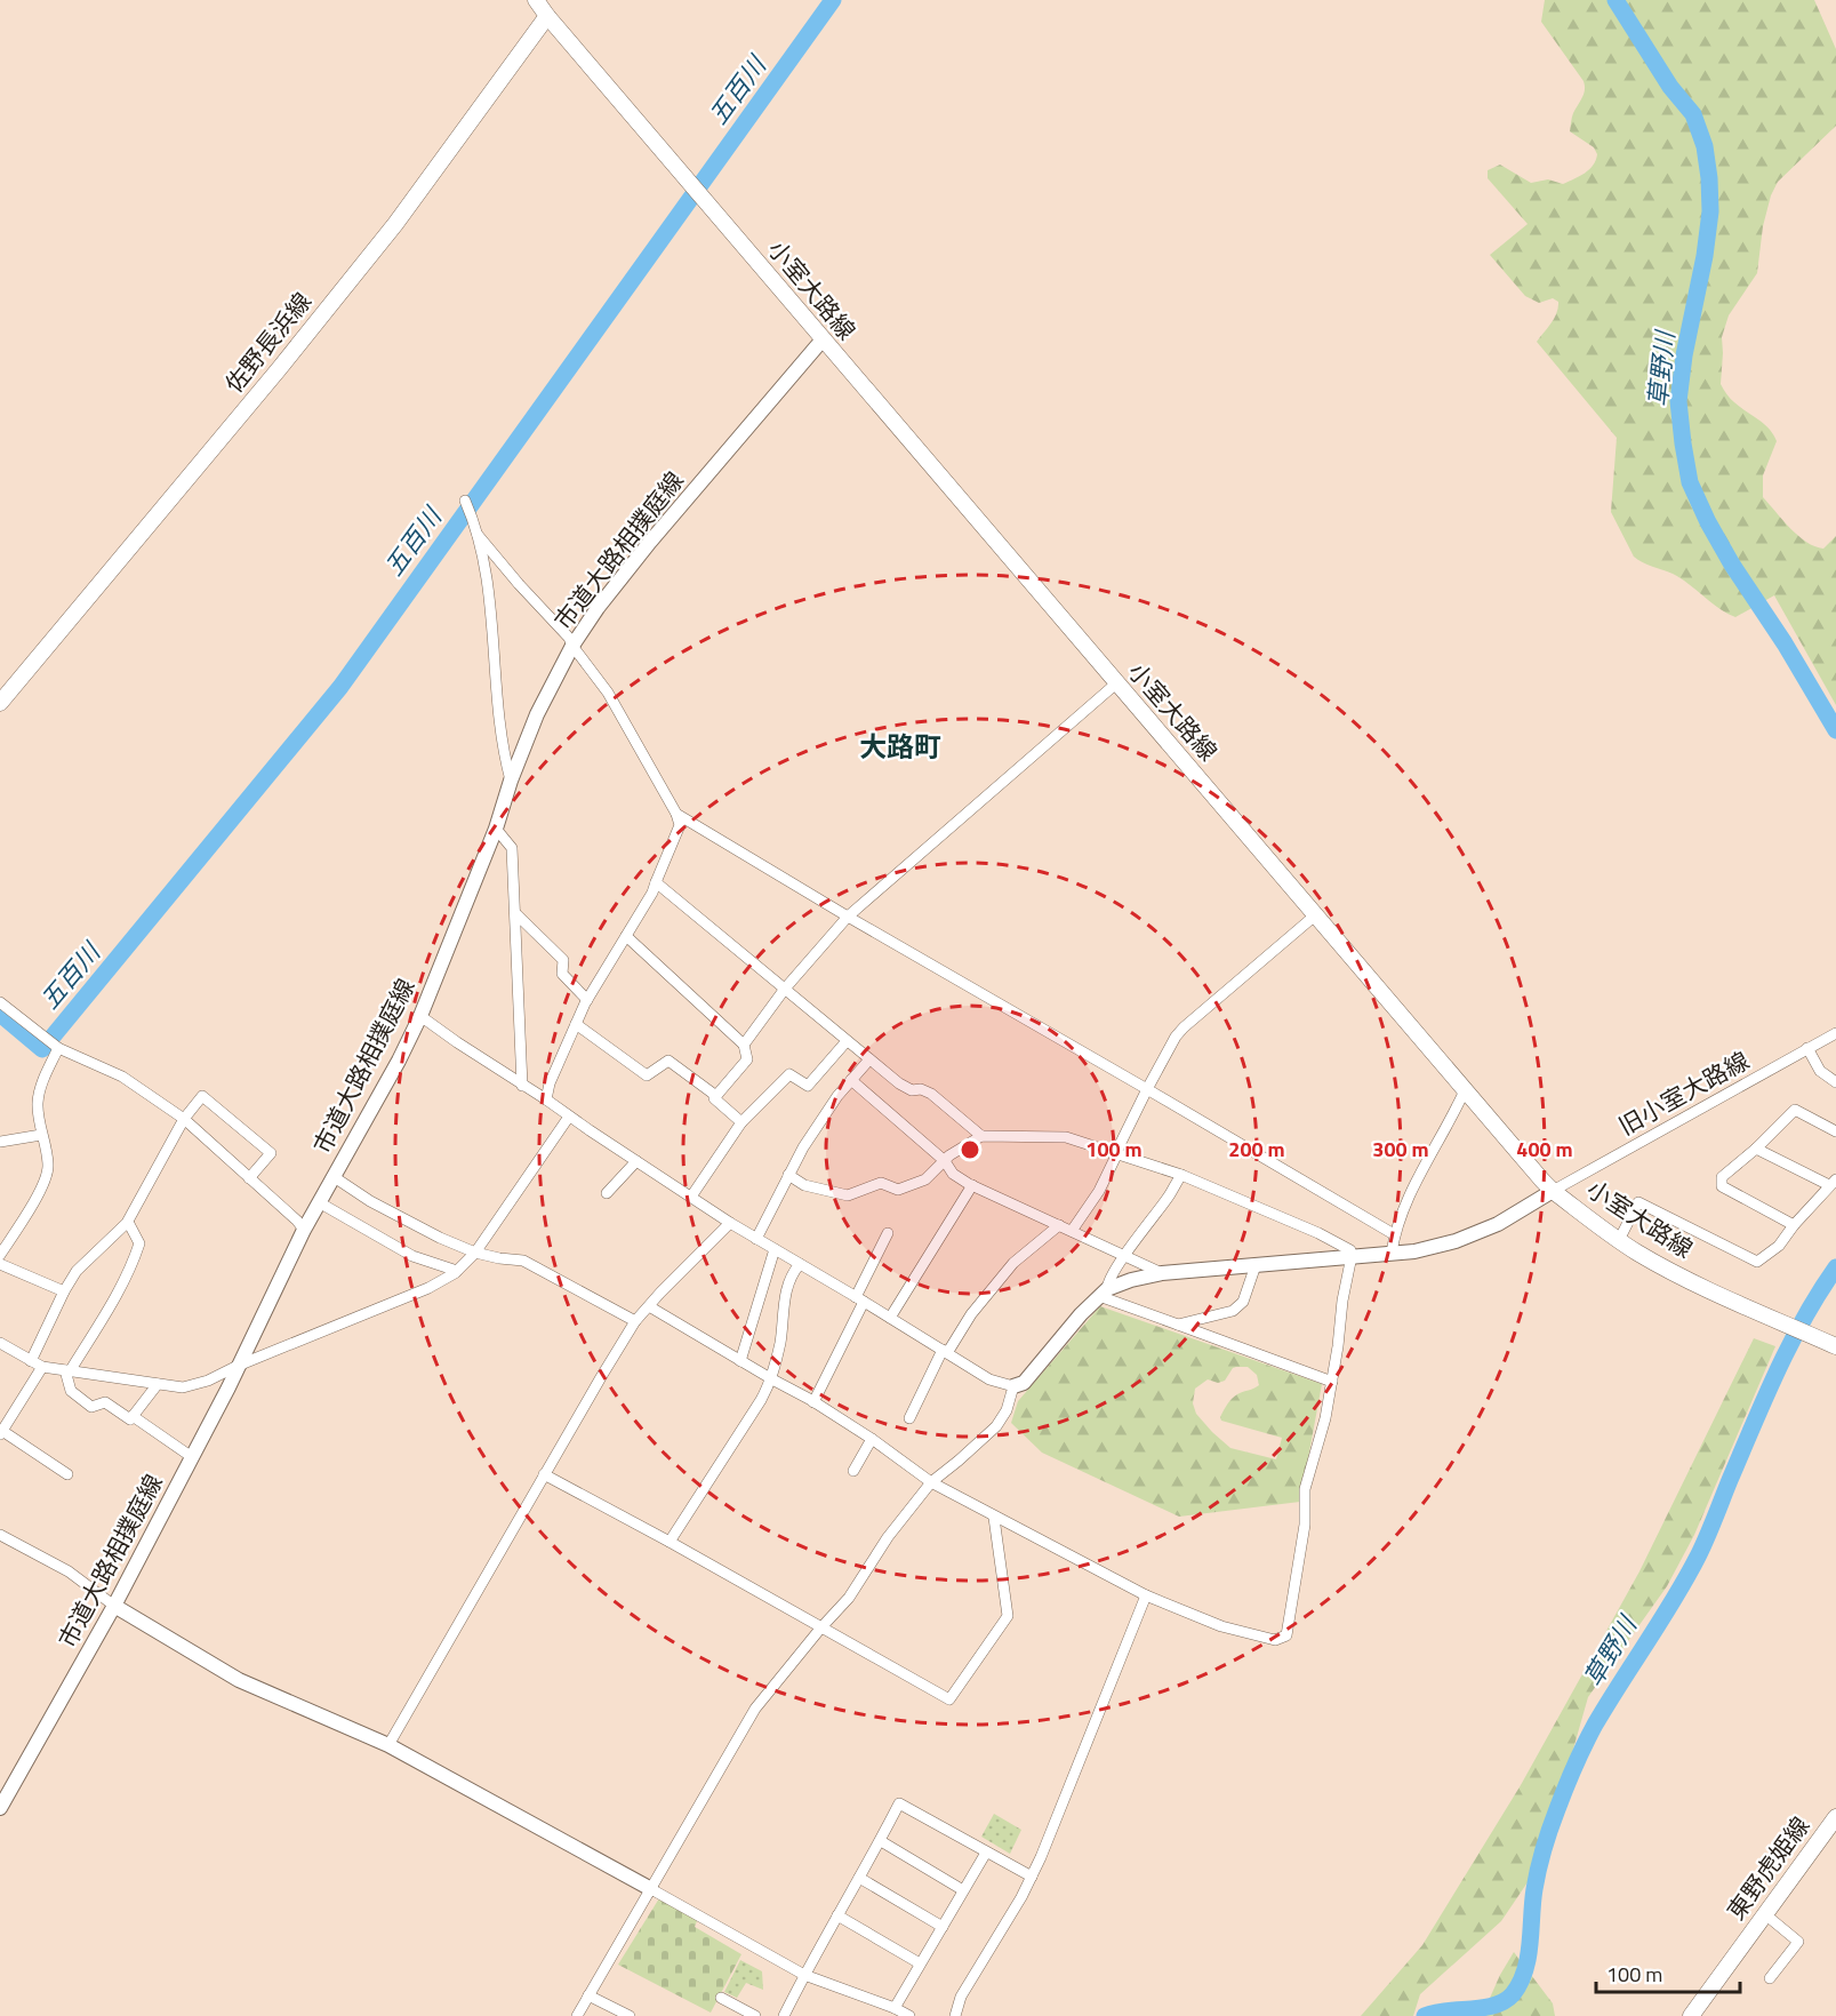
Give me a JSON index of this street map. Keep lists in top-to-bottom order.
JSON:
{
  "streets": {
    "main road": ["小室大路線", "佐野長浜線", "東野虎姫線"],
    "street": ["市道大路相撲庭線", "旧小室大路線"]
  },
  "crossings": [
    ["小室大路線", "佐野長浜線"],
    ["小室大路線", "市道大路相撲庭線"],
    ["小室大路線", "旧小室大路線"]
  ],
  "districts": ["大路町"],
  "water": ["五百川", "草野川"],
  "scale_bar": "100 m",
  "rings": [
    "100 m",
    "200 m",
    "300 m",
    "400 m"
  ]
}
